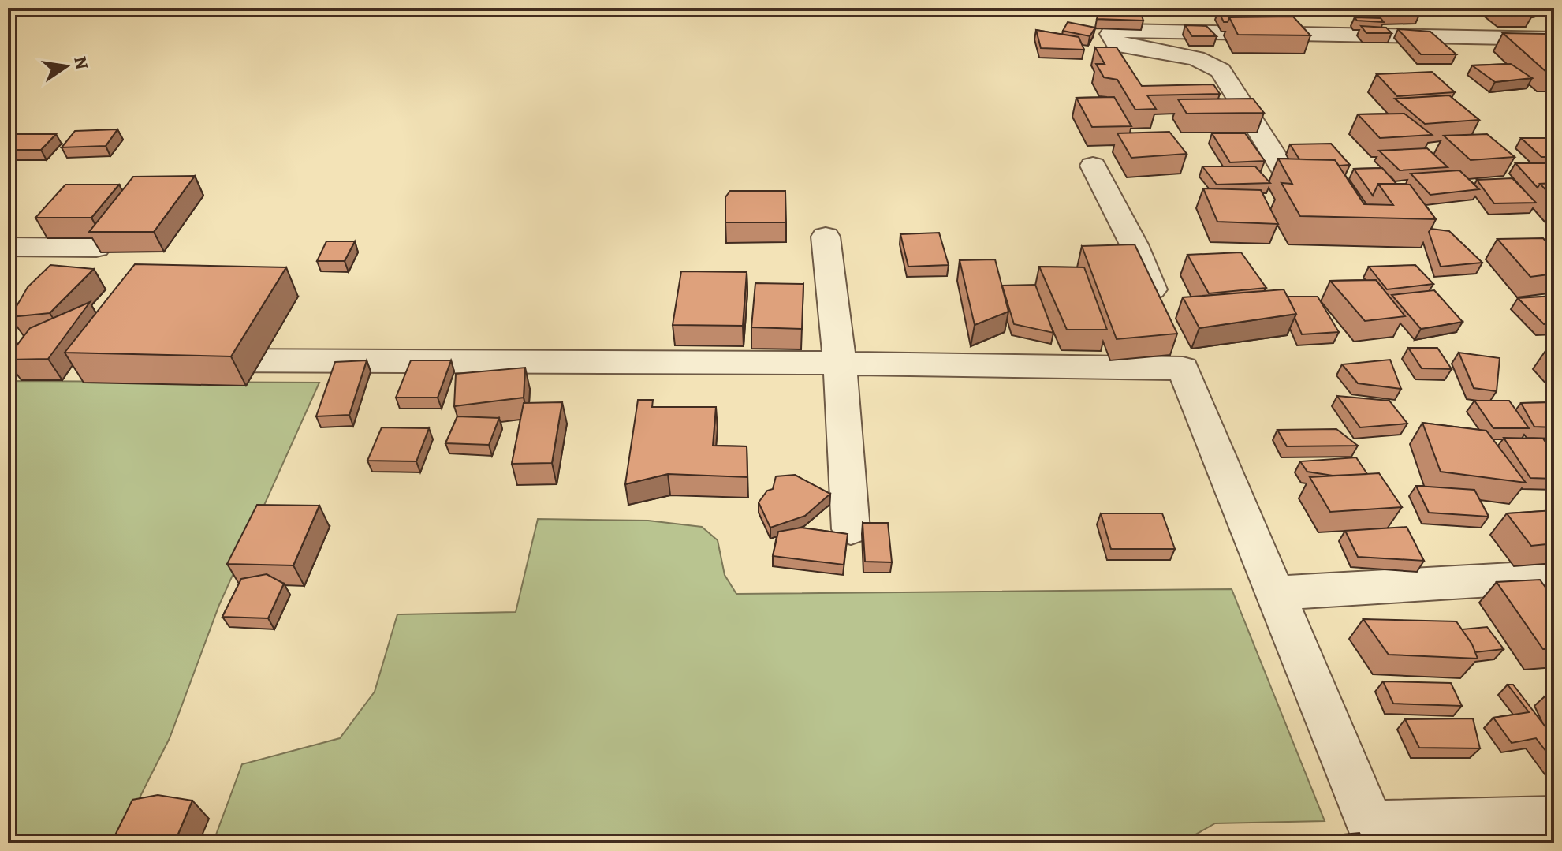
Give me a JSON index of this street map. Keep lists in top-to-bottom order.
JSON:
{
  "north": "right"
}
